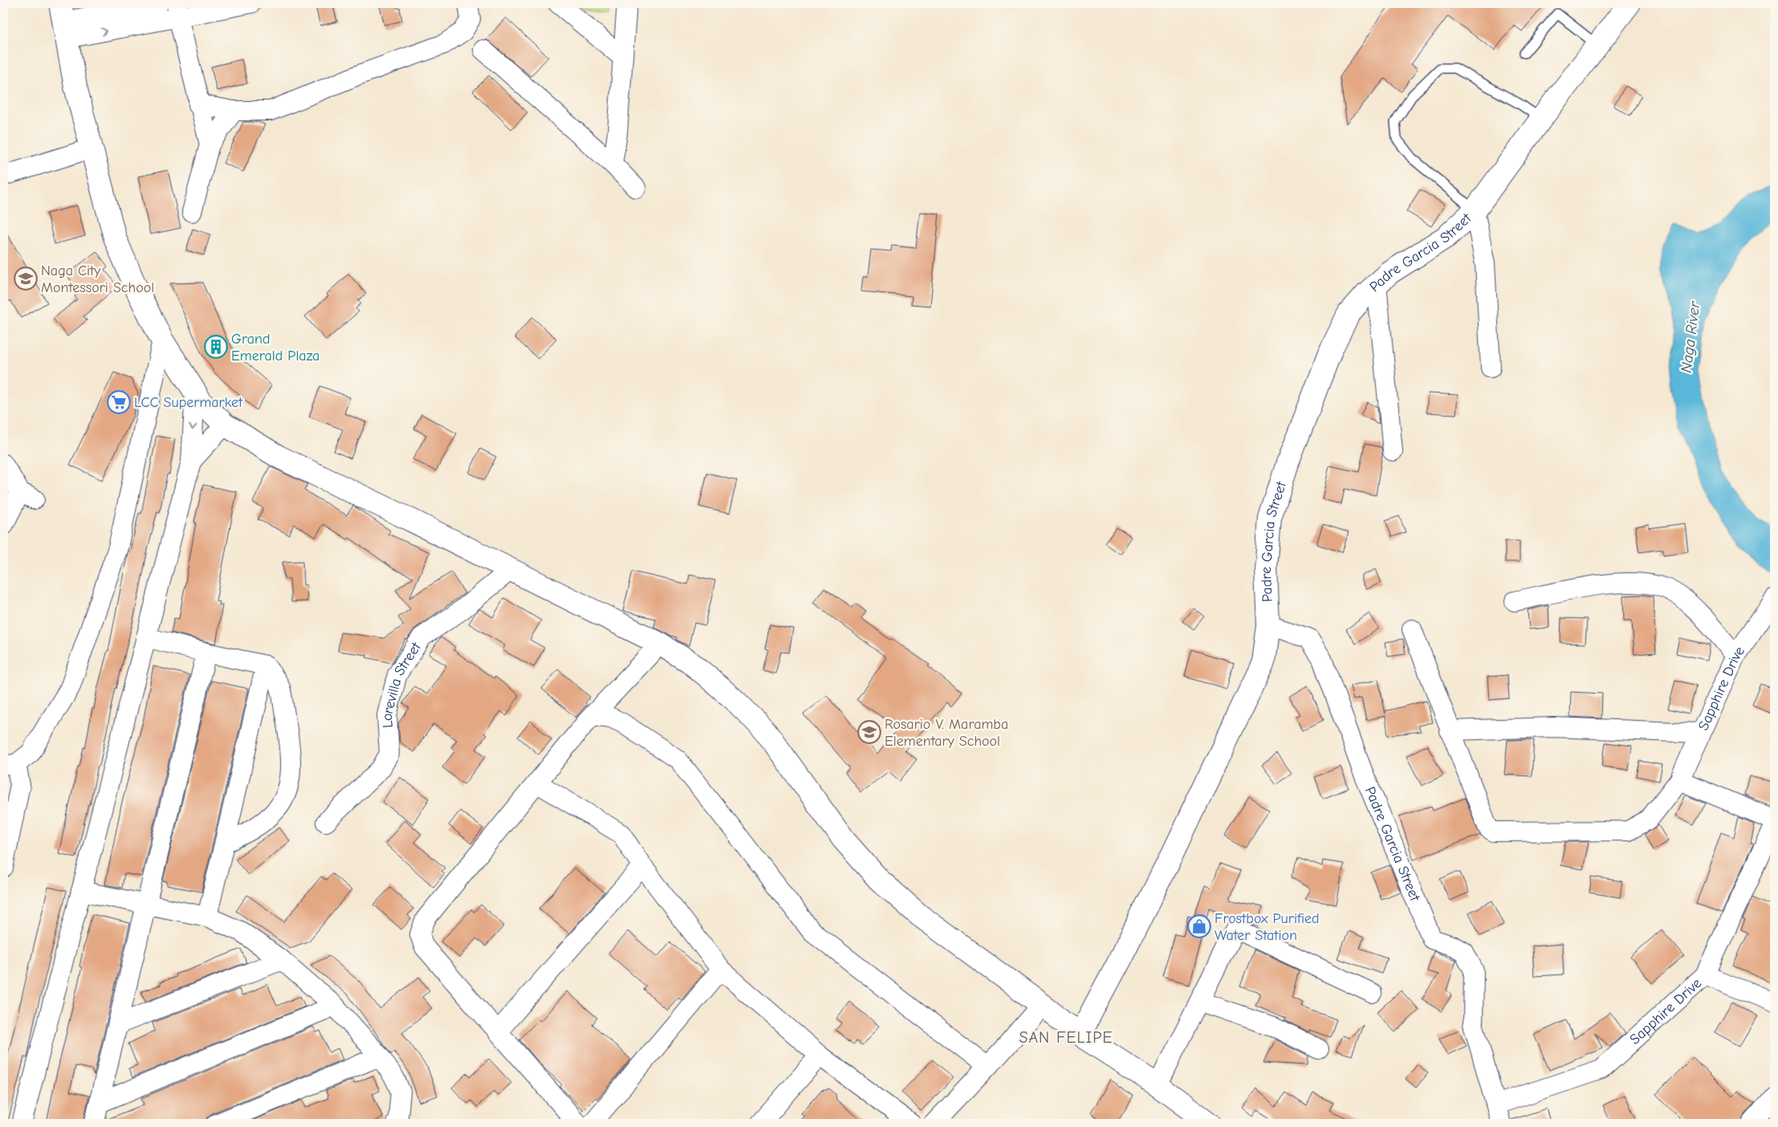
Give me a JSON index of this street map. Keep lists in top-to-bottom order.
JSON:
{
  "streets": {
    "main road": ["Padre Garcia Street"],
    "street": ["Lorevilla Street", "Sapphire Drive"]
  },
  "crossings": [
    ["Padre Garcia Street", "Sapphire Drive"]
  ],
  "districts": ["SAN FELIPE"],
  "water": ["Naga River"],
  "places": {
    "school or university": ["Naga City Montessori School", "Rosario V. Maramba Elementary School"],
    "building": ["Grand Emerald Plaza"],
    "supermarket": ["LCC Supermarket"],
    "shop": ["Frostbox Purified Water Station"]
  }
}
